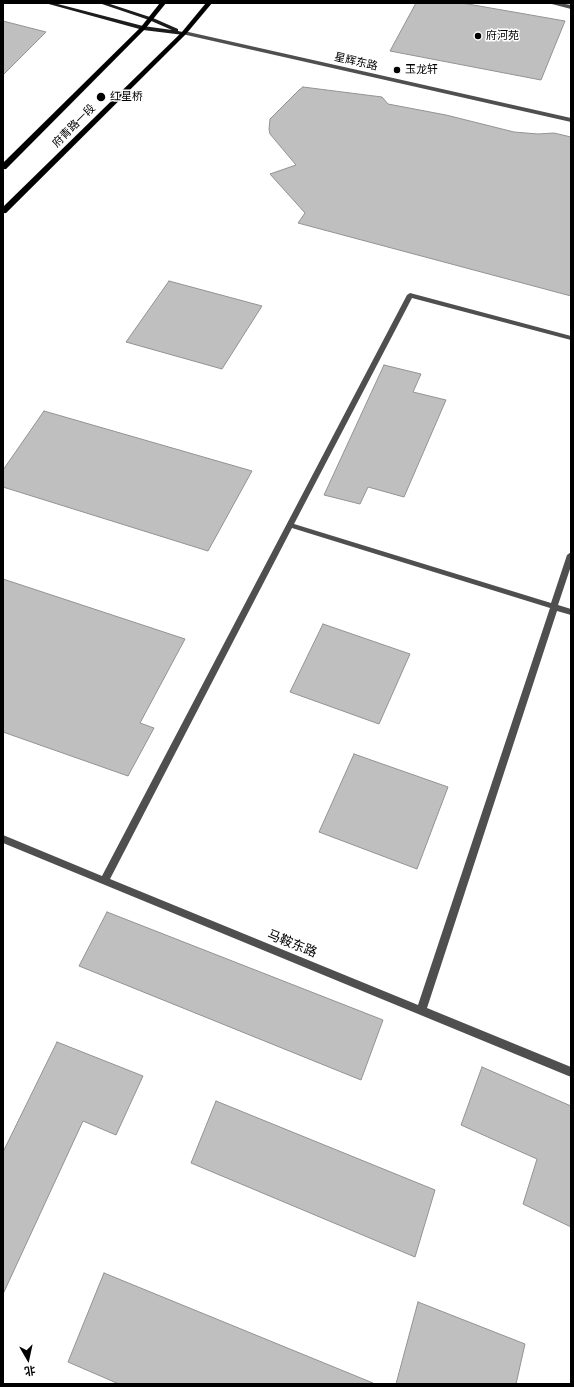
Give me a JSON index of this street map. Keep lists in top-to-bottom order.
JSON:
{
  "streets": {
    "main road": ["府青路一段"],
    "street": ["星辉东路", "马鞍东路"]
  },
  "crossings": [
    ["星辉东路", "府青路一段"]
  ],
  "places": ["府河苑", "玉龙轩", "红星桥"],
  "north": "bottom"
}
